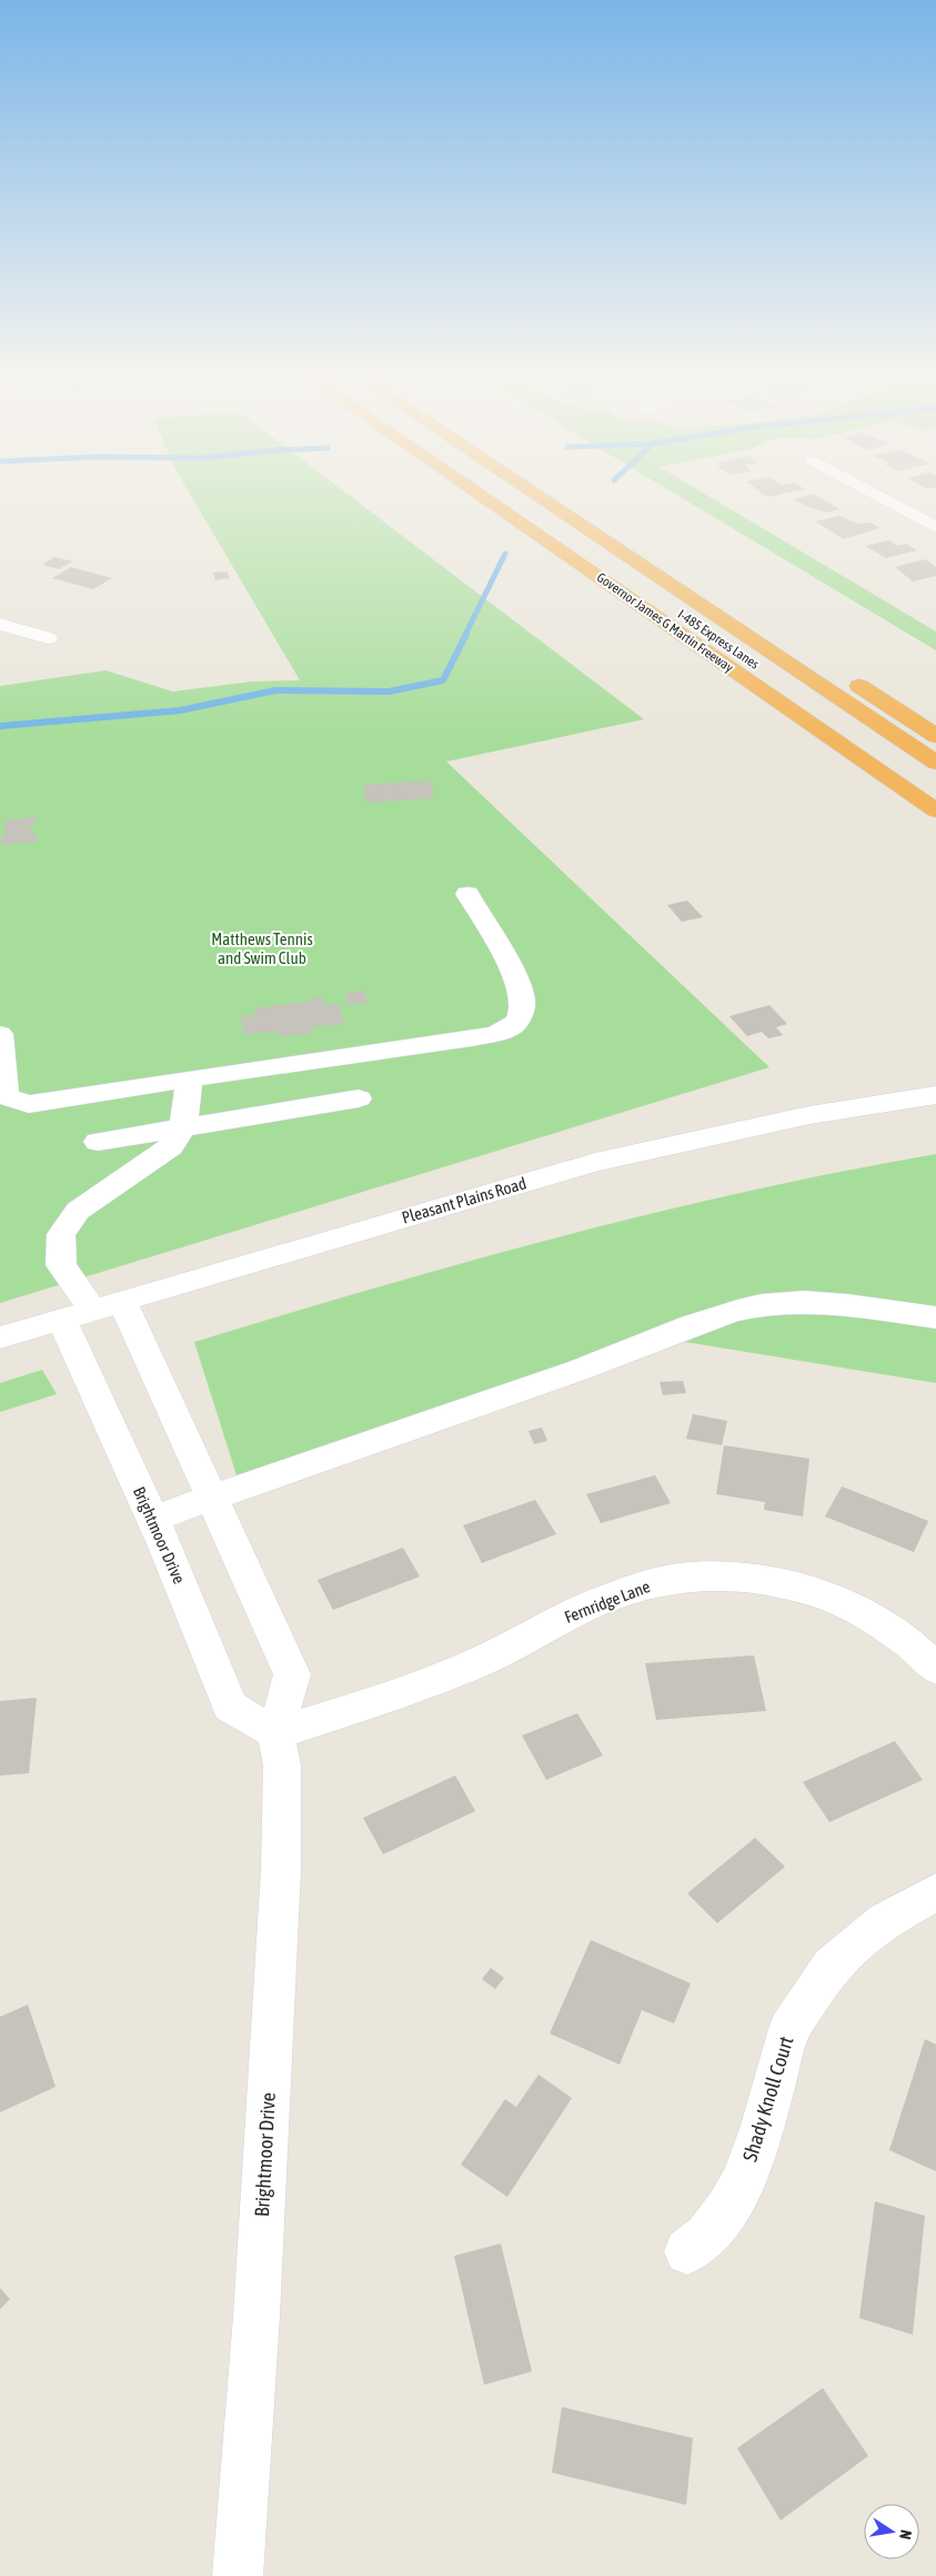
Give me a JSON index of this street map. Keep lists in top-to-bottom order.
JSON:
{
  "streets": {
    "highway": ["Governor James G Martin Freeway", "I-485 Express Lanes"],
    "street": [
      "Pleasant Plains Road",
      "Brightmoor Drive",
      "Fernridge Lane",
      "Shady Knoll Court"
    ]
  },
  "crossings": [
    ["Pleasant Plains Road", "Brightmoor Drive"],
    ["Brightmoor Drive", "Fernridge Lane"]
  ],
  "parks": ["Matthews Tennis and Swim Club"],
  "north": "right"
}
